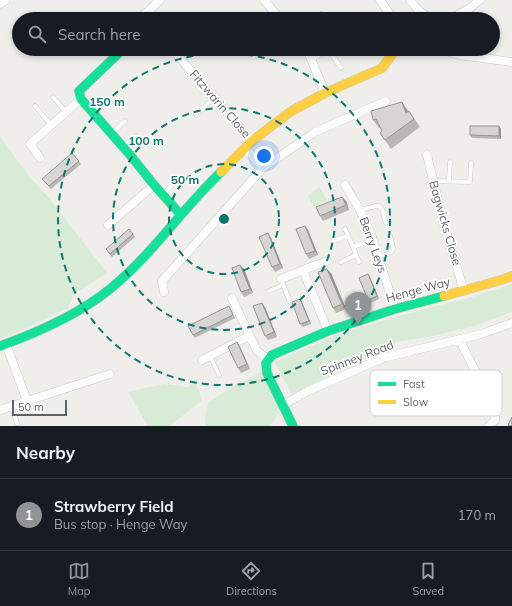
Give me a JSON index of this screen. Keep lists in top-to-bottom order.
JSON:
{
  "streets": {
    "street": [
      "Fitzwarin Close",
      "Bagwicks Close",
      "Berry Leys",
      "Henge Way",
      "Spinney Road"
    ]
  },
  "crossings": [
    ["Bagwicks Close", "Henge Way"],
    ["Berry Leys", "Henge Way"]
  ],
  "legend": ["Fast", "Slow"],
  "scale_bar": "50 m",
  "page": {
    "search": "Search here",
    "pins": "1",
    "scale": "50 m",
    "heading": "Nearby",
    "list": [
      {
        "mark": "1",
        "name": "Strawberry Field",
        "note": "Bus stop · Henge Way",
        "value": "170 m"
      }
    ],
    "nav": ["Map", "Directions", "Saved"]
  },
  "rings": ["150 m", "100 m", "50 m"]
}
